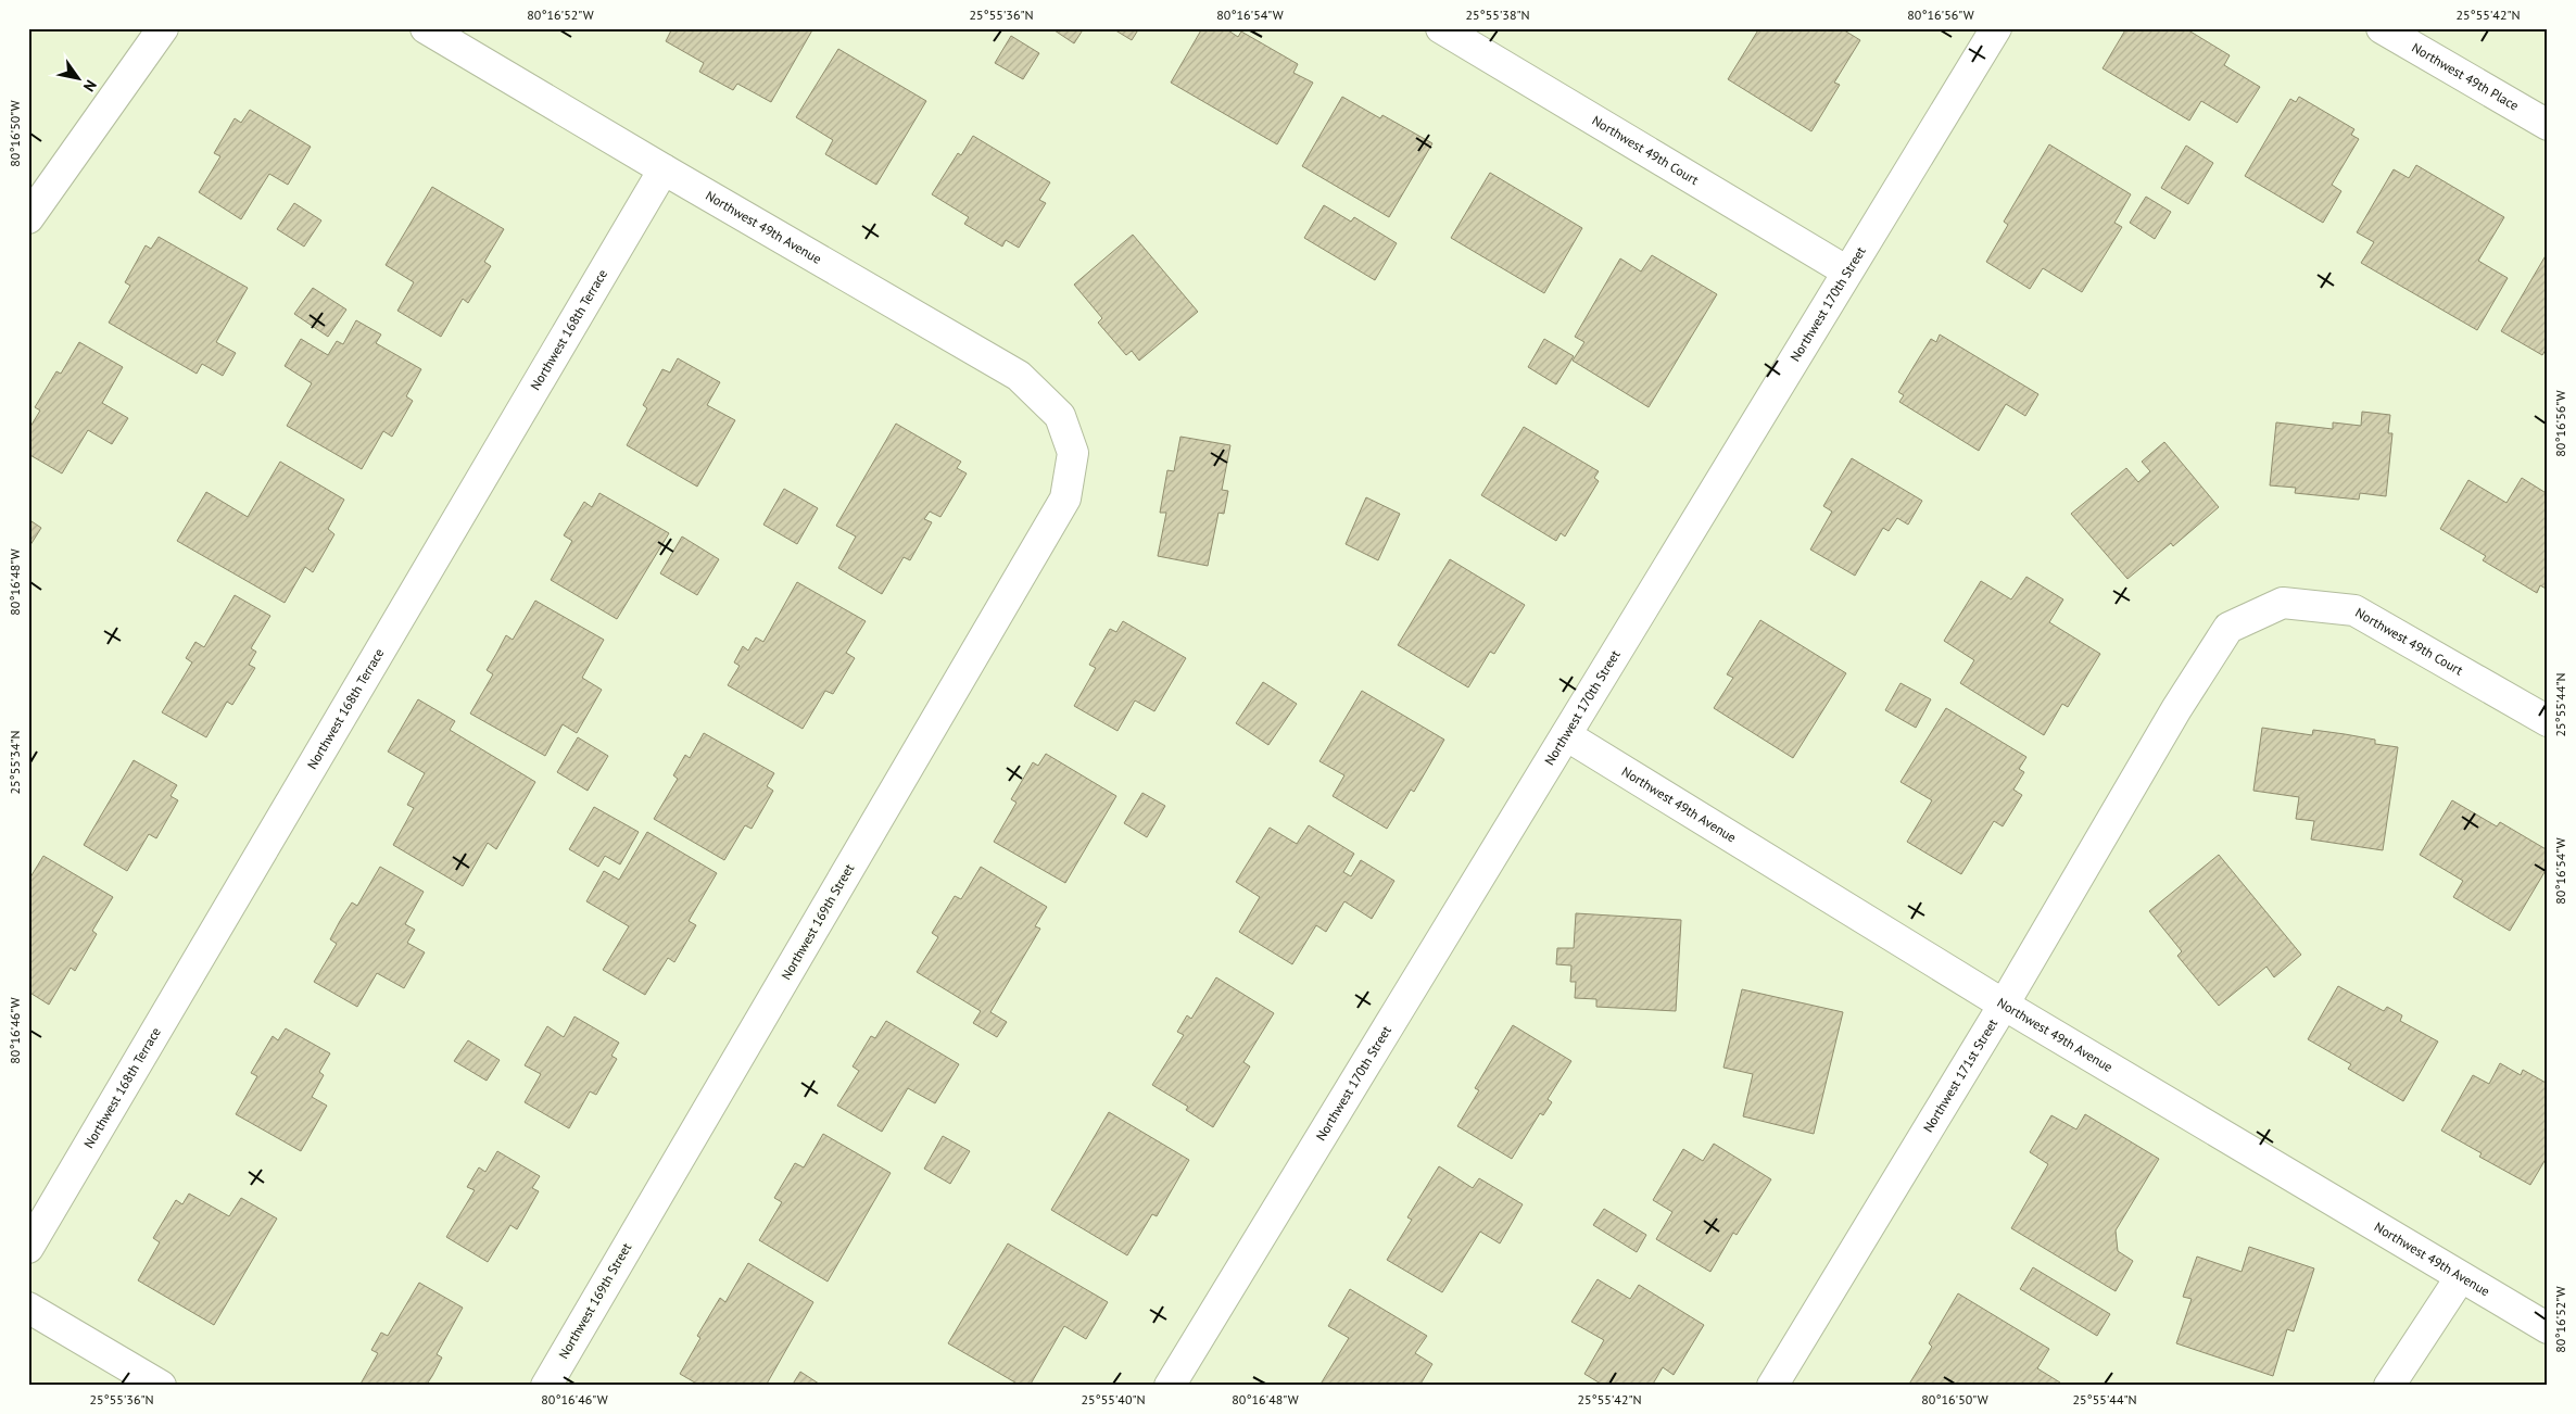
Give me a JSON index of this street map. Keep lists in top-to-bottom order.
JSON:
{
  "streets": {
    "street": [
      "Northwest 49th Place",
      "Northwest 49th Court",
      "Northwest 49th Avenue",
      "Northwest 170th Street",
      "Northwest 168th Terrace",
      "Northwest 169th Street",
      "Northwest 171st Street"
    ]
  },
  "crossings": [
    ["Northwest 49th Court", "Northwest 170th Street"],
    ["Northwest 49th Court", "Northwest 171st Street"],
    ["Northwest 49th Avenue", "Northwest 170th Street"],
    ["Northwest 49th Avenue", "Northwest 168th Terrace"],
    ["Northwest 49th Avenue", "Northwest 169th Street"],
    ["Northwest 49th Avenue", "Northwest 171st Street"]
  ],
  "north": "bottom right",
  "coordinates": [
    "80°16'52\"W",
    "25°55'36\"N",
    "80°16'54\"W",
    "25°55'38\"N",
    "80°16'56\"W",
    "25°55'42\"N",
    "80°16'50\"W",
    "80°16'48\"W",
    "25°55'44\"N",
    "25°55'34\"N",
    "80°16'46\"W",
    "25°55'40\"N"
  ]
}
